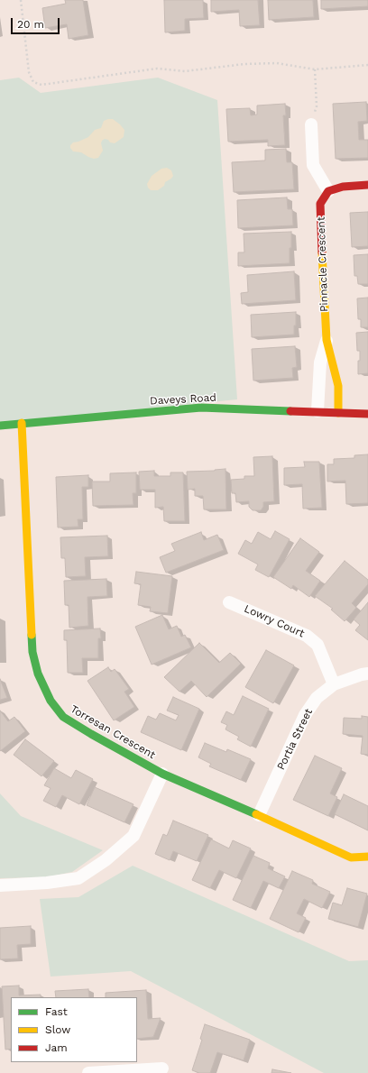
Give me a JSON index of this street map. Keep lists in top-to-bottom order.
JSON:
{
  "streets": {
    "street": [
      "Pinnacle Crescent",
      "Daveys Road",
      "Lowry Court",
      "Torresan Crescent",
      "Portia Street"
    ]
  },
  "crossings": [
    ["Pinnacle Crescent", "Daveys Road"],
    ["Daveys Road", "Torresan Crescent"],
    ["Lowry Court", "Portia Street"],
    ["Torresan Crescent", "Portia Street"]
  ],
  "legend": ["Fast", "Slow", "Jam"],
  "scale_bar": "20 m"
}
